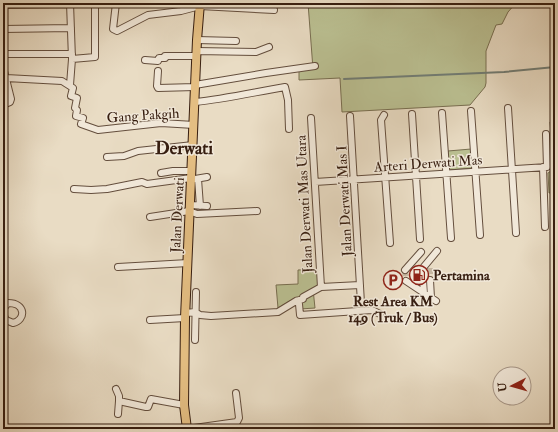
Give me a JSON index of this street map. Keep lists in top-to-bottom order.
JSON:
{
  "streets": {
    "main road": ["Jalan Derwati"],
    "street": [
      "Gang Pakgih",
      "Arteri Derwati Mas",
      "Jalan Derwati Mas I",
      "Jalan Derwati Mas Utara"
    ]
  },
  "crossings": [
    ["Gang Pakgih", "Jalan Derwati"],
    ["Arteri Derwati Mas", "Jalan Derwati Mas I"],
    ["Arteri Derwati Mas", "Jalan Derwati Mas Utara"]
  ],
  "districts": ["Derwati"],
  "places": {
    "fuel station": ["Pertamina"],
    "parking": ["Rest Area KM 149 (Truk / Bus)"]
  },
  "north": "left"
}
